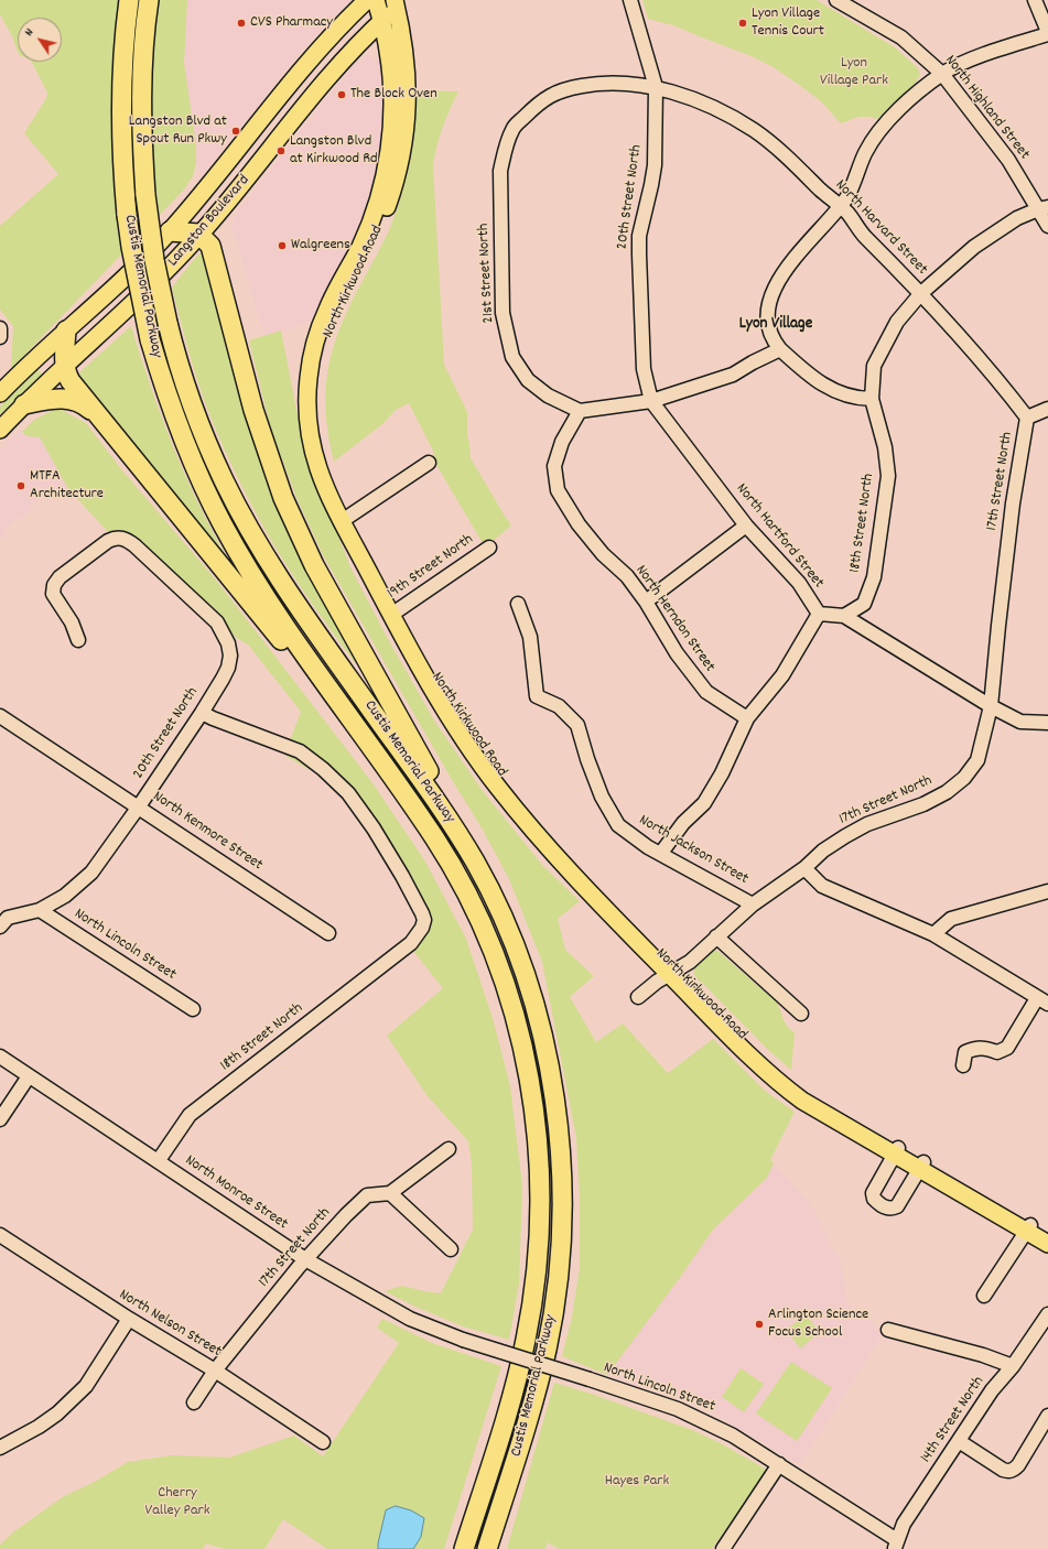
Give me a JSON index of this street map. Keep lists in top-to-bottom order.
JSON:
{
  "streets": {
    "highway": ["Custis Memorial Parkway"],
    "main road": ["Langston Boulevard", "North Kirkwood Road"],
    "street": [
      "North Highland Street",
      "20th Street North",
      "North Harvard Street",
      "21st Street North",
      "17th Street North",
      "18th Street North",
      "North Hartford Street",
      "19th Street North",
      "North Herndon Street",
      "North Kenmore Street",
      "North Jackson Street",
      "North Lincoln Street",
      "North Monroe Street",
      "North Nelson Street",
      "14th Street North"
    ]
  },
  "crossings": [
    ["North Highland Street", "18th Street North"],
    ["20th Street North", "North Harvard Street"],
    ["20th Street North", "18th Street North"],
    ["20th Street North", "North Hartford Street"],
    ["20th Street North", "North Kenmore Street"],
    ["20th Street North", "North Lincoln Street"],
    ["Langston Boulevard", "North Kirkwood Road"],
    ["North Harvard Street", "21st Street North"],
    ["North Harvard Street", "17th Street North"],
    ["North Harvard Street", "18th Street North"],
    ["21st Street North", "North Herndon Street"],
    ["North Kirkwood Road", "17th Street North"],
    ["North Kirkwood Road", "19th Street North"],
    ["17th Street North", "North Hartford Street"],
    ["17th Street North", "North Jackson Street"],
    ["17th Street North", "North Monroe Street"],
    ["17th Street North", "North Nelson Street"],
    ["18th Street North", "North Hartford Street"],
    ["18th Street North", "North Monroe Street"],
    ["North Lincoln Street", "North Monroe Street"],
    ["North Lincoln Street", "14th Street North"]
  ],
  "districts": ["Lyon Village"],
  "parks": ["Lyon Village Park", "Hayes Park", "Cherry Valley Park"],
  "places": [
    "CVS Pharmacy",
    "Lyon Village Tennis Court",
    "The Block Oven",
    "Langston Blvd at Spout Run Pkwy",
    "Langston Blvd at Kirkwood Rd",
    "Walgreens",
    "MTFA Architecture",
    "Arlington Science Focus School"
  ],
  "north": "top left"
}
